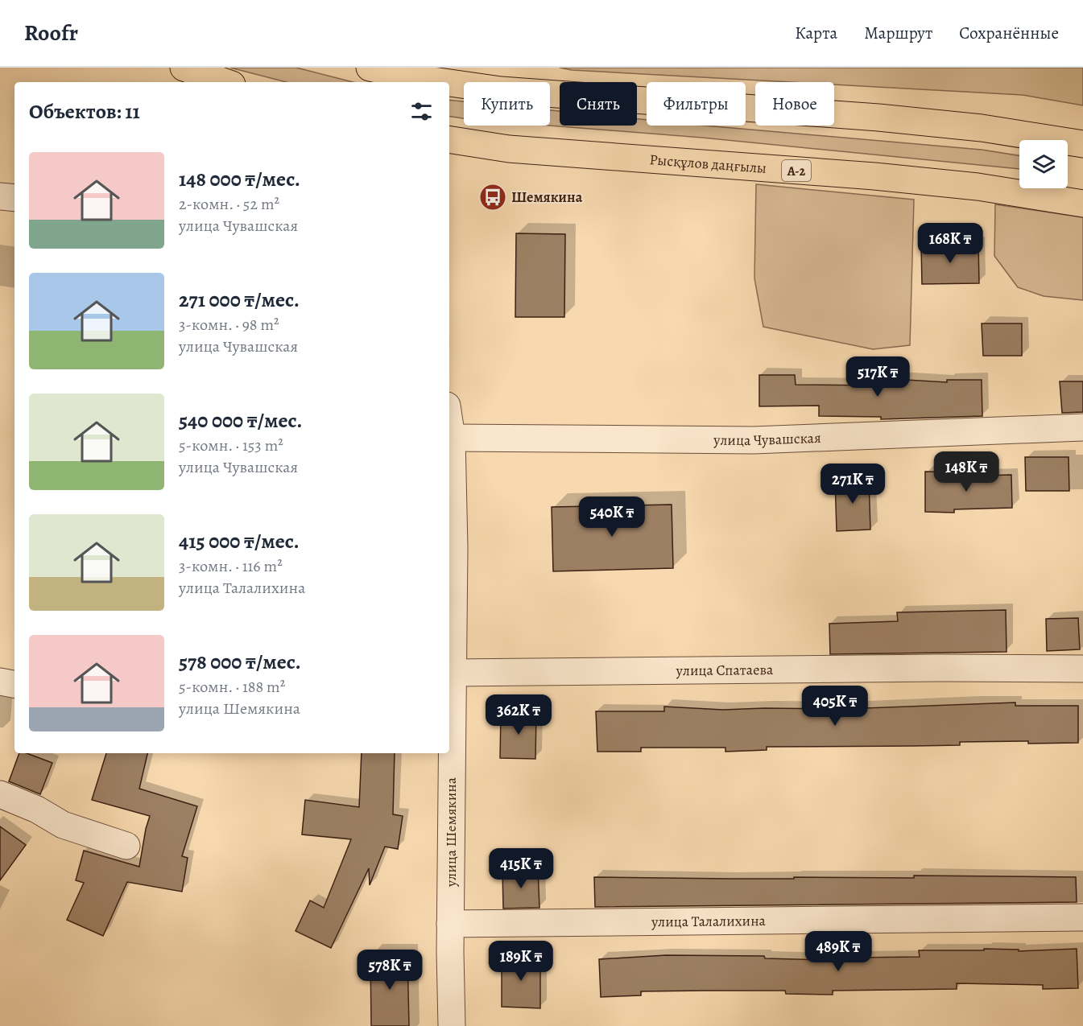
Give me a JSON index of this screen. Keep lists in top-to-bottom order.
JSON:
{
  "streets": {
    "main road": ["Рысқұлов даңғылы", "A-2"],
    "street": [
      "улица Чувашская",
      "улица Спатаева",
      "улица Шемякина",
      "улица Талалихина"
    ]
  },
  "crossings": [
    ["улица Чувашская", "улица Шемякина"],
    ["улица Спатаева", "улица Шемякина"],
    ["улица Шемякина", "улица Талалихина"]
  ],
  "places": {
    "bus stop": ["Шемякина"]
  },
  "page": {
    "header": "Roofr",
    "nav": ["Карта", "Маршрут", "Сохранённые"],
    "chip": [
      "Купить",
      "Снять",
      "Фильтры",
      "Новое"
    ],
    "heading": "Объектов: 11",
    "list": [
      {
        "name": "148 000 ₸/мес.",
        "note": "2-комн. · 52 m² · улица Чувашская"
      },
      {
        "name": "271 000 ₸/мес.",
        "note": "3-комн. · 98 m² · улица Чувашская"
      },
      {
        "name": "540 000 ₸/мес.",
        "note": "5-комн. · 153 m² · улица Чувашская"
      },
      {
        "name": "415 000 ₸/мес.",
        "note": "3-комн. · 116 m² · улица Талалихина"
      },
      {
        "name": "578 000 ₸/мес.",
        "note": "5-комн. · 188 m² · улица Шемякина"
      }
    ],
    "price": [
      "168K ₸",
      "517K ₸",
      "148K ₸",
      "271K ₸",
      "540K ₸",
      "405K ₸",
      "362K ₸",
      "415K ₸",
      "489K ₸",
      "189K ₸",
      "578K ₸"
    ]
  }
}
